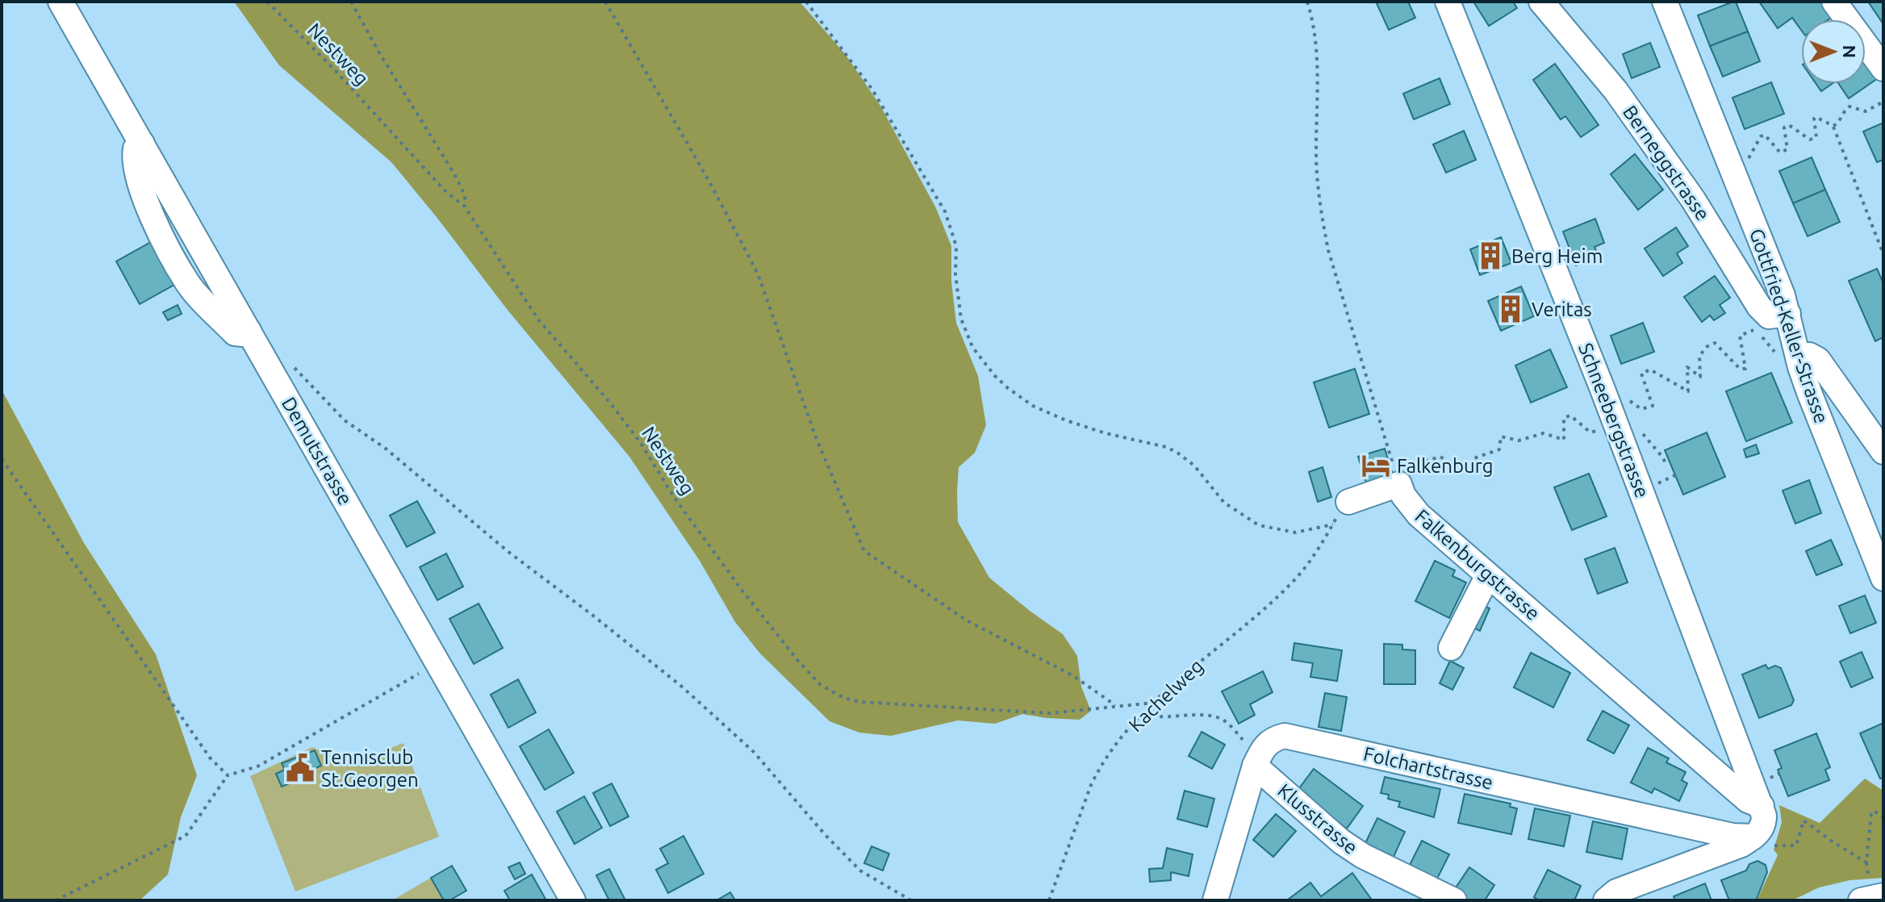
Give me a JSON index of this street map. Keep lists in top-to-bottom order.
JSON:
{
  "streets": {
    "street": [
      "Berneggstrasse",
      "Gottfried-Keller-Strasse",
      "Schneebergstrasse",
      "Demutstrasse",
      "Falkenburgstrasse",
      "Folchartstrasse",
      "Klusstrasse"
    ],
    "path": ["Nestweg", "Kachelweg"]
  },
  "crossings": [
    ["Nestweg", "Kachelweg"],
    ["Berneggstrasse", "Gottfried-Keller-Strasse"],
    ["Schneebergstrasse", "Falkenburgstrasse"],
    ["Folchartstrasse", "Klusstrasse"]
  ],
  "places": {
    "building": ["Berg Heim", "Veritas"],
    "hotel": ["Falkenburg"],
    "public building": ["Tennisclub St.Georgen"]
  },
  "north": "right"
}
